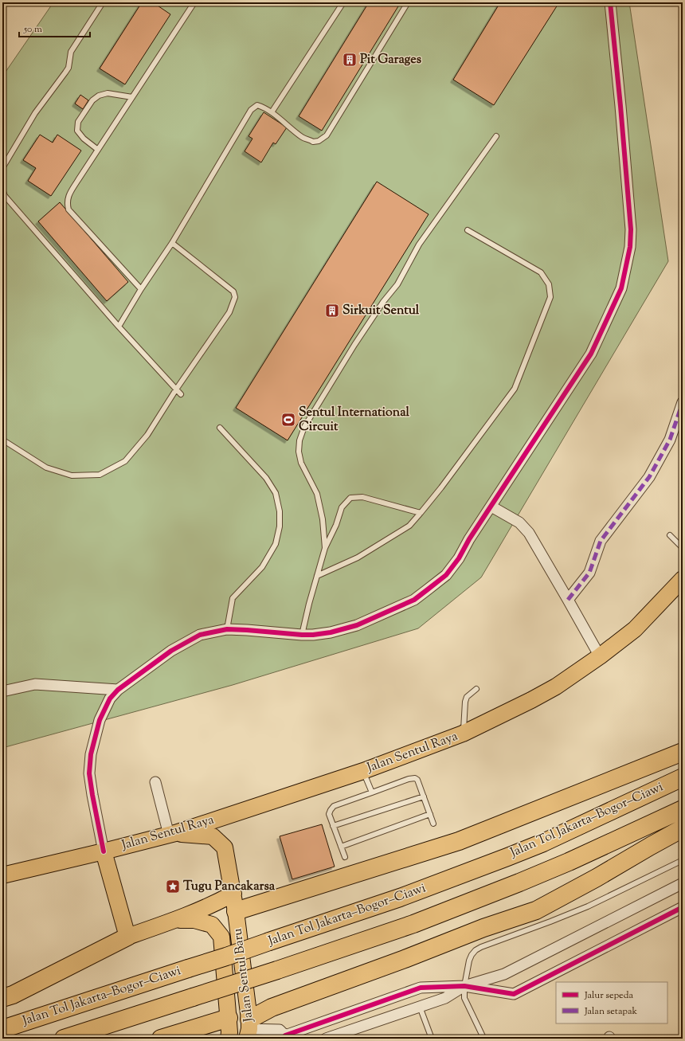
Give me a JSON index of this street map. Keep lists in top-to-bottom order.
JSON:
{
  "streets": {
    "highway": ["Jalan Tol Jakarta–Bogor–Ciawi"],
    "main road": ["Jalan Sentul Raya", "Jalan Sentul Baru"]
  },
  "crossings": [
    ["Jalan Sentul Raya", "Jalan Sentul Baru"]
  ],
  "places": {
    "building": ["Pit Garages", "Sirkuit Sentul"],
    "sports": ["Sentul International Circuit"],
    "place": ["Tugu Pancakarsa"]
  },
  "legend": ["Jalur sepeda", "Jalan setapak"],
  "scale_bar": "50 m"
}
